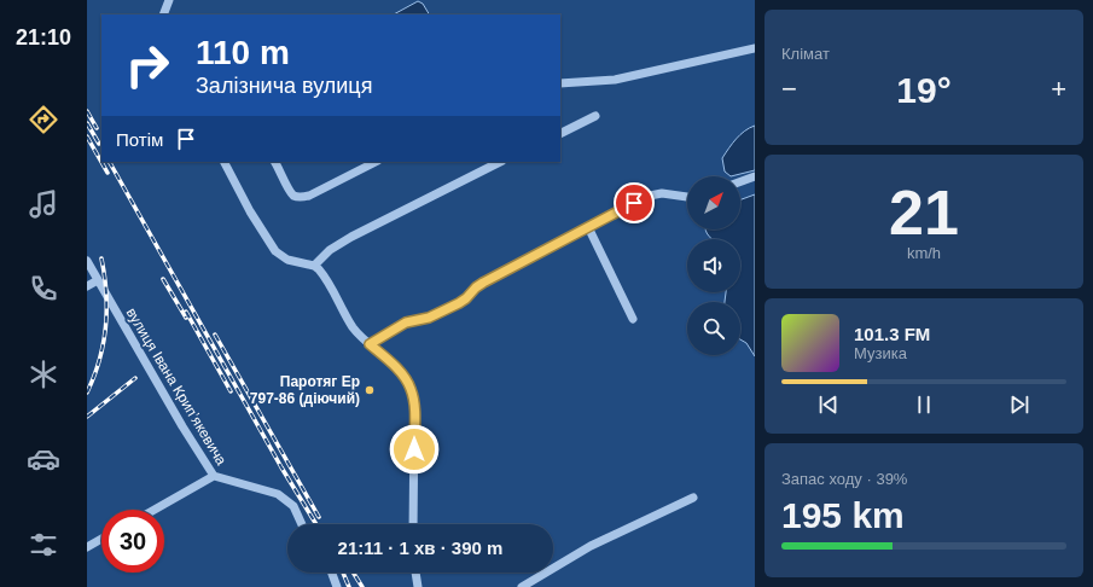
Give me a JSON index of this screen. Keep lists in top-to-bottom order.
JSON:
{
  "streets": {
    "street": ["вулиця Івана Крипʼякевича"]
  },
  "places": ["Паротяг Ер 797-86 (діючий)"],
  "north": "top right",
  "page": {
    "tabs": "21:10",
    "tile": [
      "Клімат",
      ["21", "km/h"],
      ["Запас ходу · 39%", "195 km"]
    ],
    "turn": ["110 m", "Залізнича вулиця"],
    "heat": ["−", "19°", "+"],
    "then": "Потім",
    "song": ["101.3 FM", "Музика"],
    "limit": "30",
    "trip": "21:11 · 1 хв · 390 m"
  }
}
